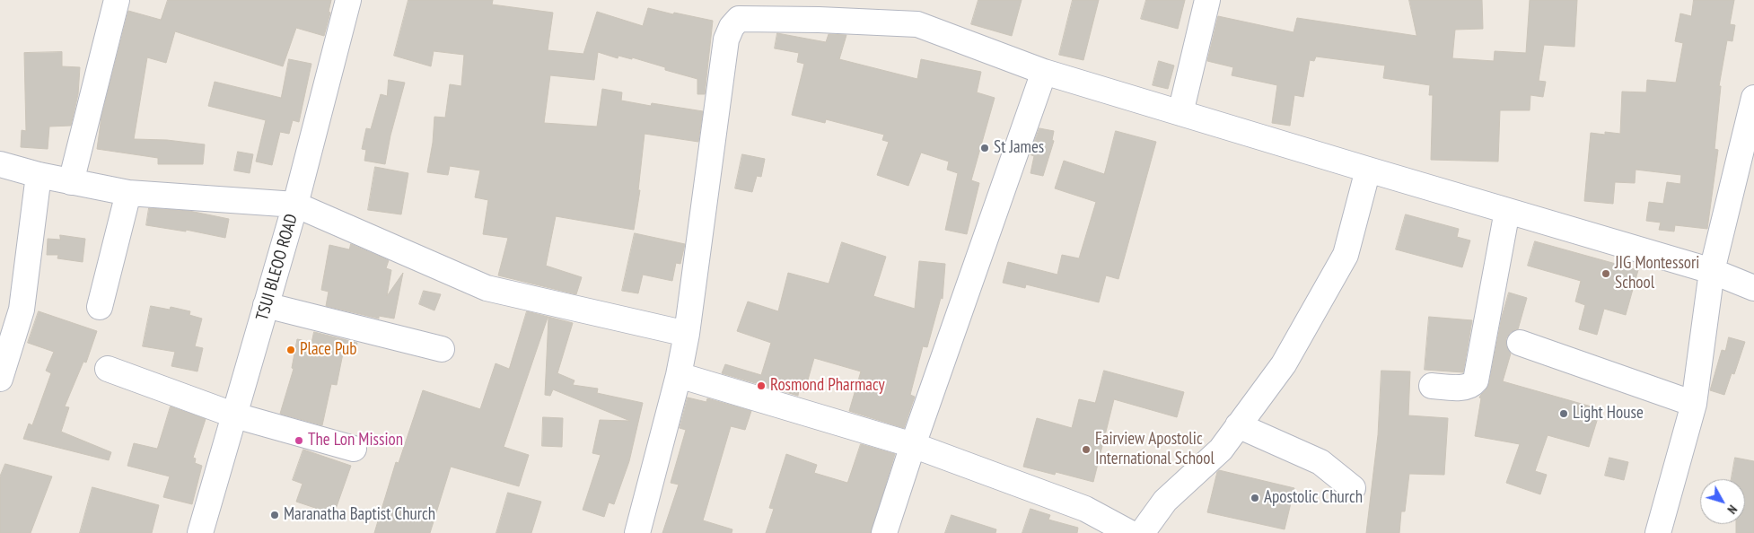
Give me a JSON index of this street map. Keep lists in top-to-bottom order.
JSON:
{
  "streets": {
    "street": ["TSUI BLEOO ROAD"]
  },
  "places": [
    "St James",
    "JIG Montessori School",
    "Place Pub",
    "Rosmond Pharmacy",
    "Light House",
    "The Lon Mission",
    "Fairview Apostolic International School",
    "Apostolic Church",
    "Maranatha Baptist Church"
  ],
  "north": "bottom right"
}
